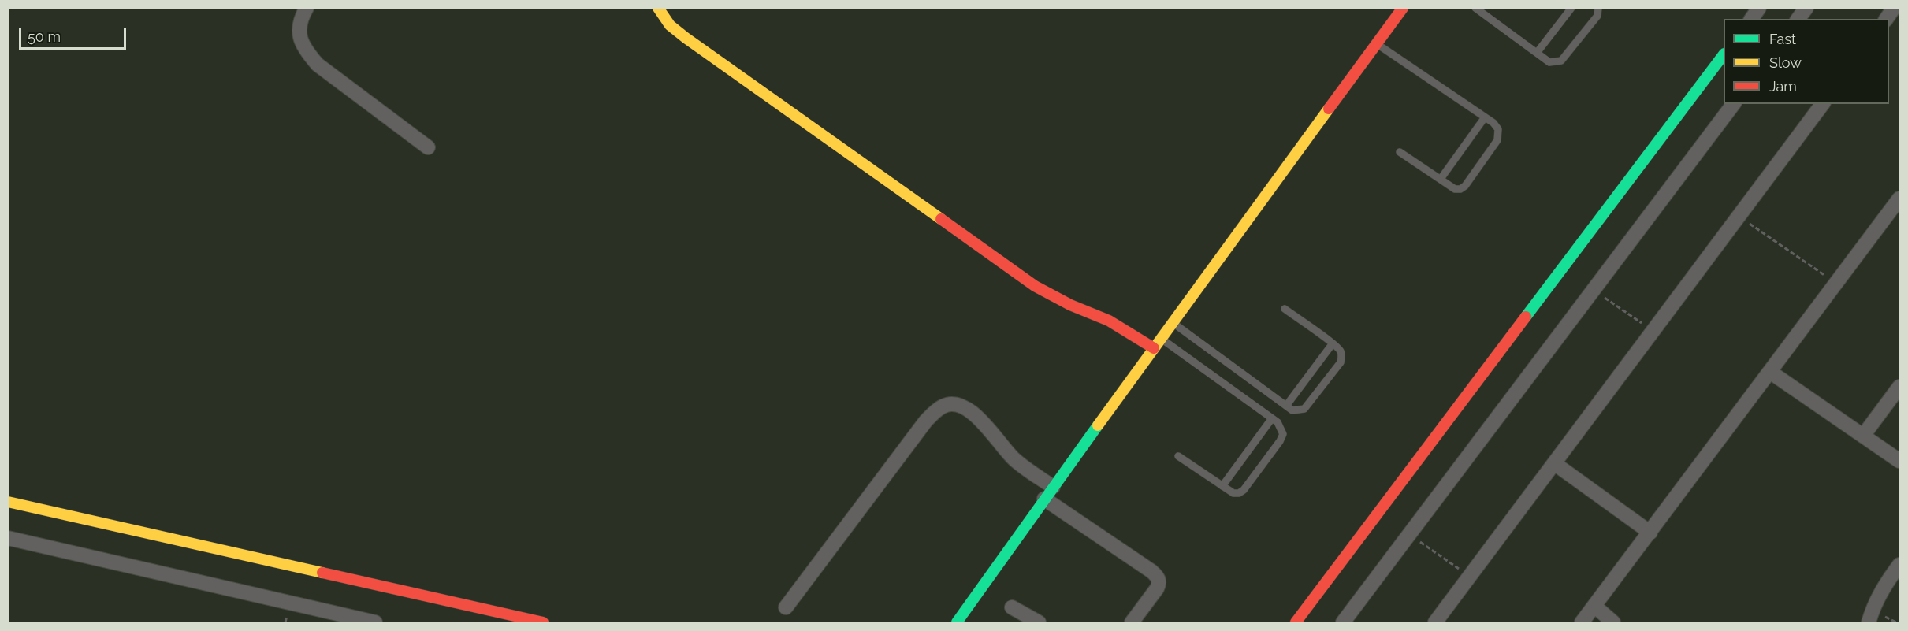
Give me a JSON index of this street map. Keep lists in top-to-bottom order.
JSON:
{
  "legend": ["Fast", "Slow", "Jam"],
  "scale_bar": "50 m"
}
